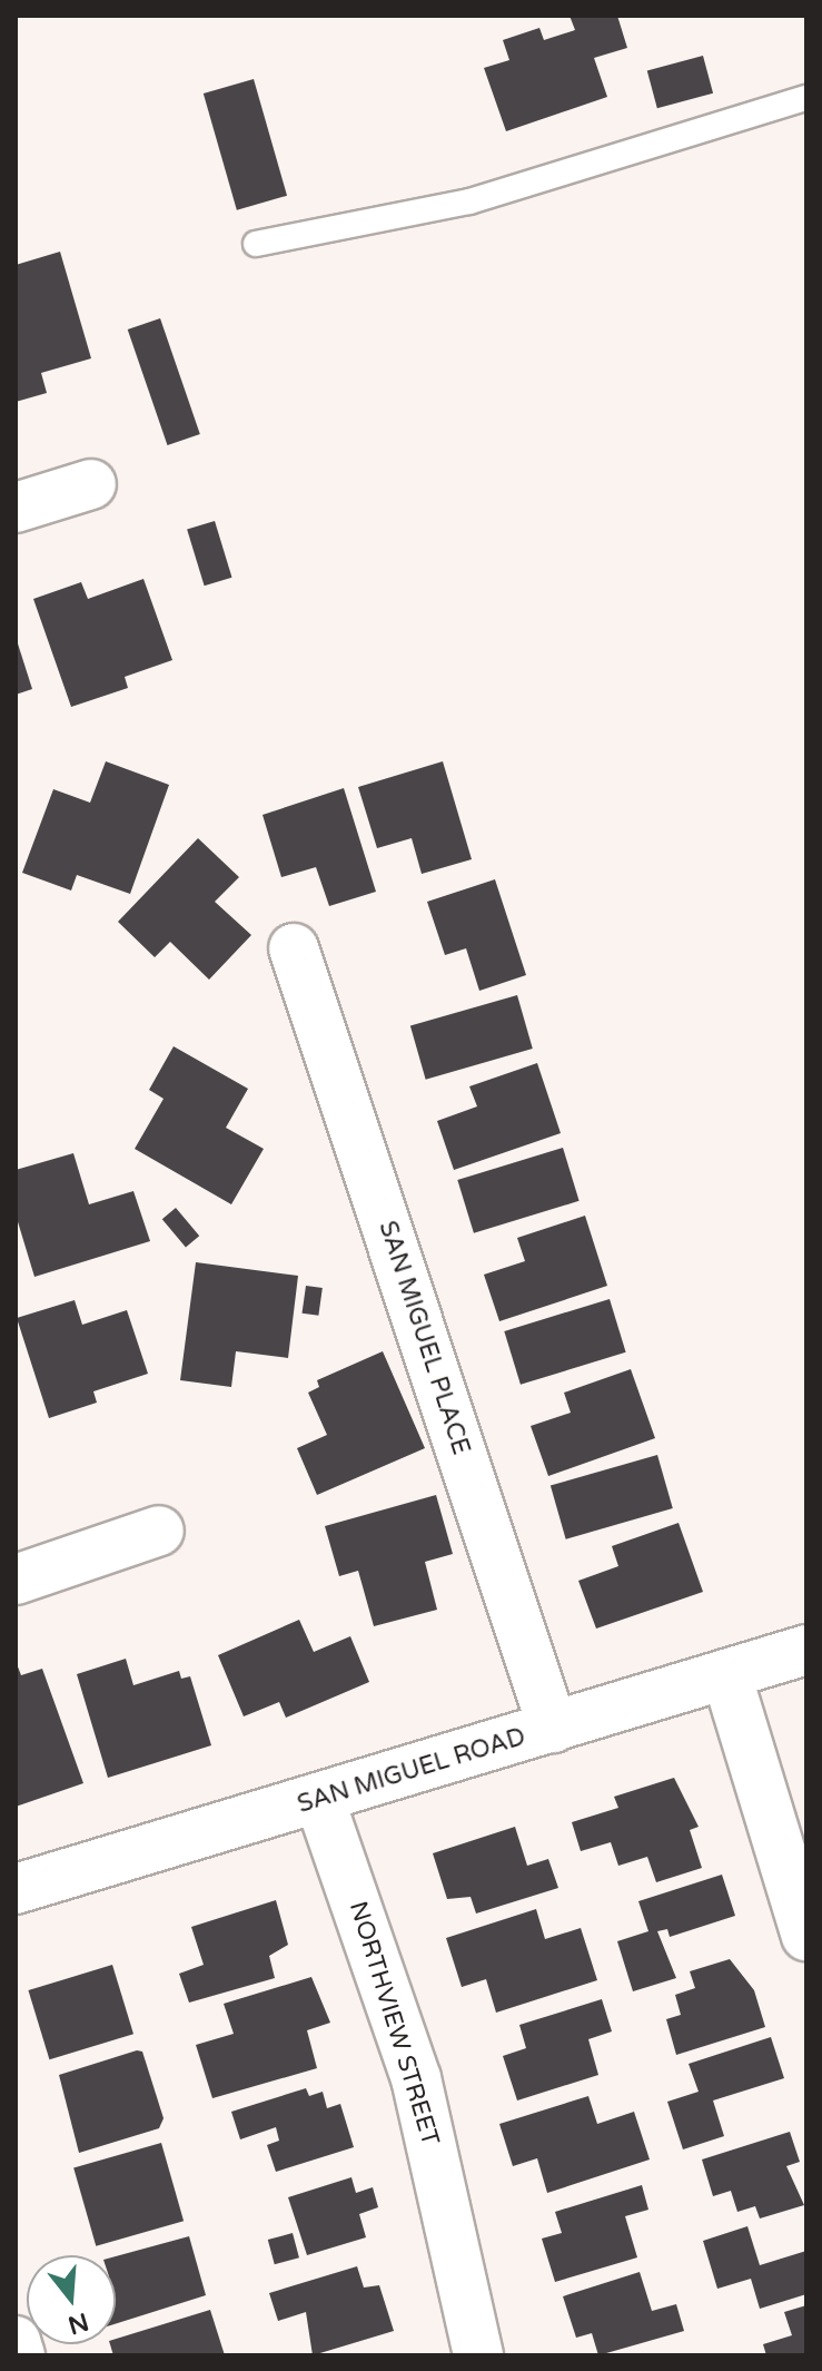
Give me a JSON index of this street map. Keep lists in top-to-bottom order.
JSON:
{
  "streets": {
    "street": ["SAN MIGUEL PLACE", "SAN MIGUEL ROAD", "NORTHVIEW STREET"]
  },
  "crossings": [
    ["SAN MIGUEL PLACE", "SAN MIGUEL ROAD"],
    ["SAN MIGUEL ROAD", "NORTHVIEW STREET"]
  ],
  "north": "bottom"
}
